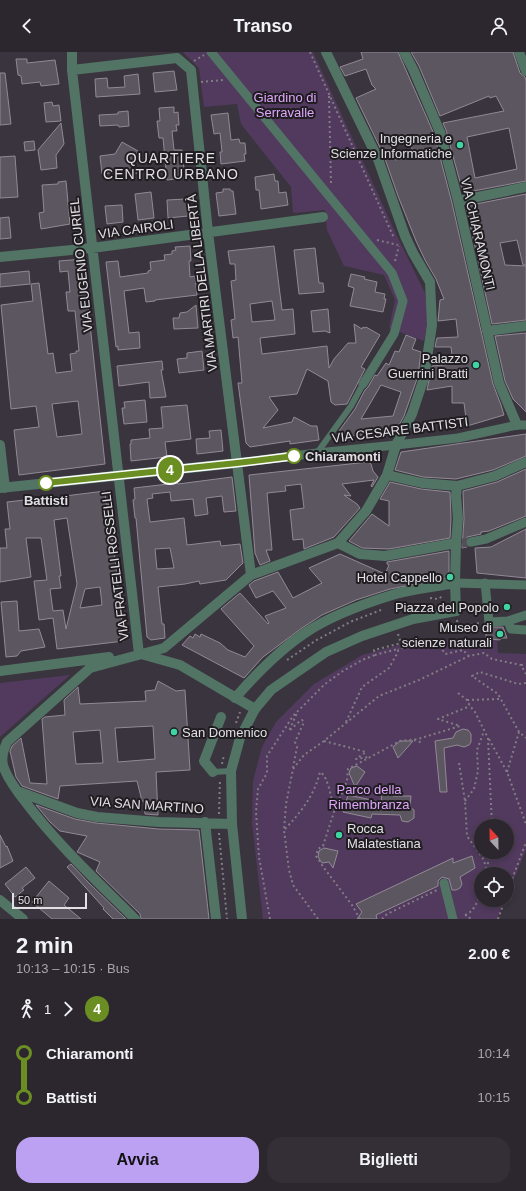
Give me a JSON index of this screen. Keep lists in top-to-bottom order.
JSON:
{
  "streets": {
    "street": [
      "VIA CAIROLI",
      "VIA CHIARAMONTI",
      "VIA EUGENIO CURIEL",
      "VIA MARTIRI DELLA LIBERTÀ",
      "VIA CESARE BATTISTI",
      "VIA FRATELLI ROSSELLI",
      "VIA SAN MARTINO"
    ]
  },
  "crossings": [
    ["VIA CAIROLI", "VIA EUGENIO CURIEL"],
    ["VIA CAIROLI", "VIA MARTIRI DELLA LIBERTÀ"],
    ["VIA CHIARAMONTI", "VIA CESARE BATTISTI"],
    ["VIA EUGENIO CURIEL", "VIA MARTIRI DELLA LIBERTÀ"],
    ["VIA EUGENIO CURIEL", "VIA CESARE BATTISTI"],
    ["VIA EUGENIO CURIEL", "VIA FRATELLI ROSSELLI"],
    ["VIA MARTIRI DELLA LIBERTÀ", "VIA CESARE BATTISTI"],
    ["VIA CESARE BATTISTI", "VIA FRATELLI ROSSELLI"]
  ],
  "districts": ["QUARTIERE CENTRO URBANO"],
  "parks": ["Giardino di Serravalle", "Parco della Rimembranza"],
  "places": [
    "Ingegneria e Scienze Informatiche",
    "Palazzo Guerrini Bratti",
    "Chiaramonti",
    "Battisti",
    "Hotel Cappello",
    "Piazza del Popolo",
    "Museo di scienze naturali",
    "San Domenico",
    "Rocca Malatestiana"
  ],
  "lines": ["bus line 4"],
  "scale_bar": "50 m",
  "north": "top",
  "page": {
    "header": "Transo",
    "on_map": "4",
    "scale": "50 m",
    "heading": ["2 min", "10:13 – 10:15 · Bus", "2.00 €"],
    "legs": ["1", "4"],
    "list": [
      {
        "name": "Chiaramonti",
        "value": "10:14"
      },
      {
        "name": "Battisti",
        "value": "10:15"
      }
    ],
    "buttons": ["Avvia", "Biglietti"]
  }
}
